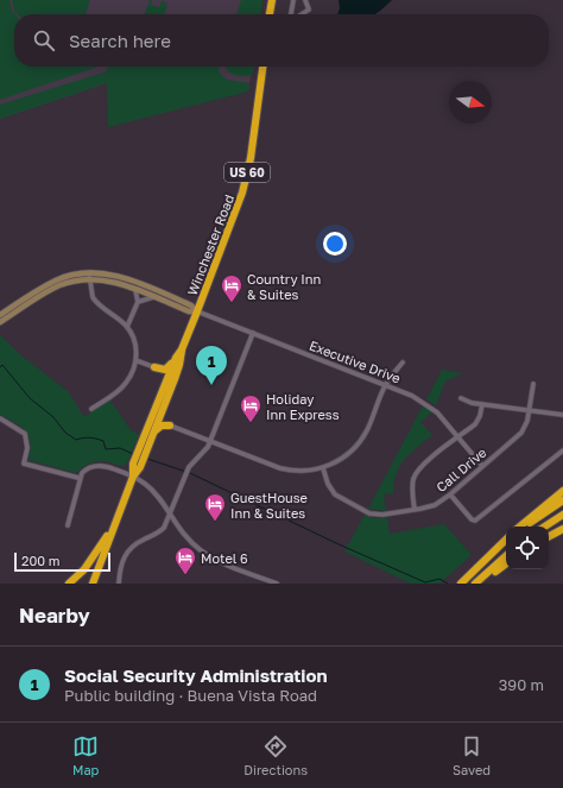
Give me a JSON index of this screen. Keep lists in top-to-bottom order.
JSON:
{
  "streets": {
    "highway": ["US 60", "Winchester Road"],
    "street": ["Executive Drive", "Call Drive"]
  },
  "crossings": [
    ["Winchester Road", "Executive Drive"],
    ["Executive Drive", "Call Drive"]
  ],
  "places": {
    "hotel": [
      "Country Inn & Suites",
      "Holiday Inn Express",
      "GuestHouse Inn & Suites",
      "Motel 6"
    ]
  },
  "scale_bar": "200 m",
  "north": "right",
  "page": {
    "search": "Search here",
    "pins": "1",
    "scale": "200 m",
    "heading": "Nearby",
    "list": [
      {
        "mark": "1",
        "name": "Social Security Administration",
        "note": "Public building · Buena Vista Road",
        "value": "390 m"
      }
    ],
    "nav": ["Map", "Directions", "Saved"]
  }
}
